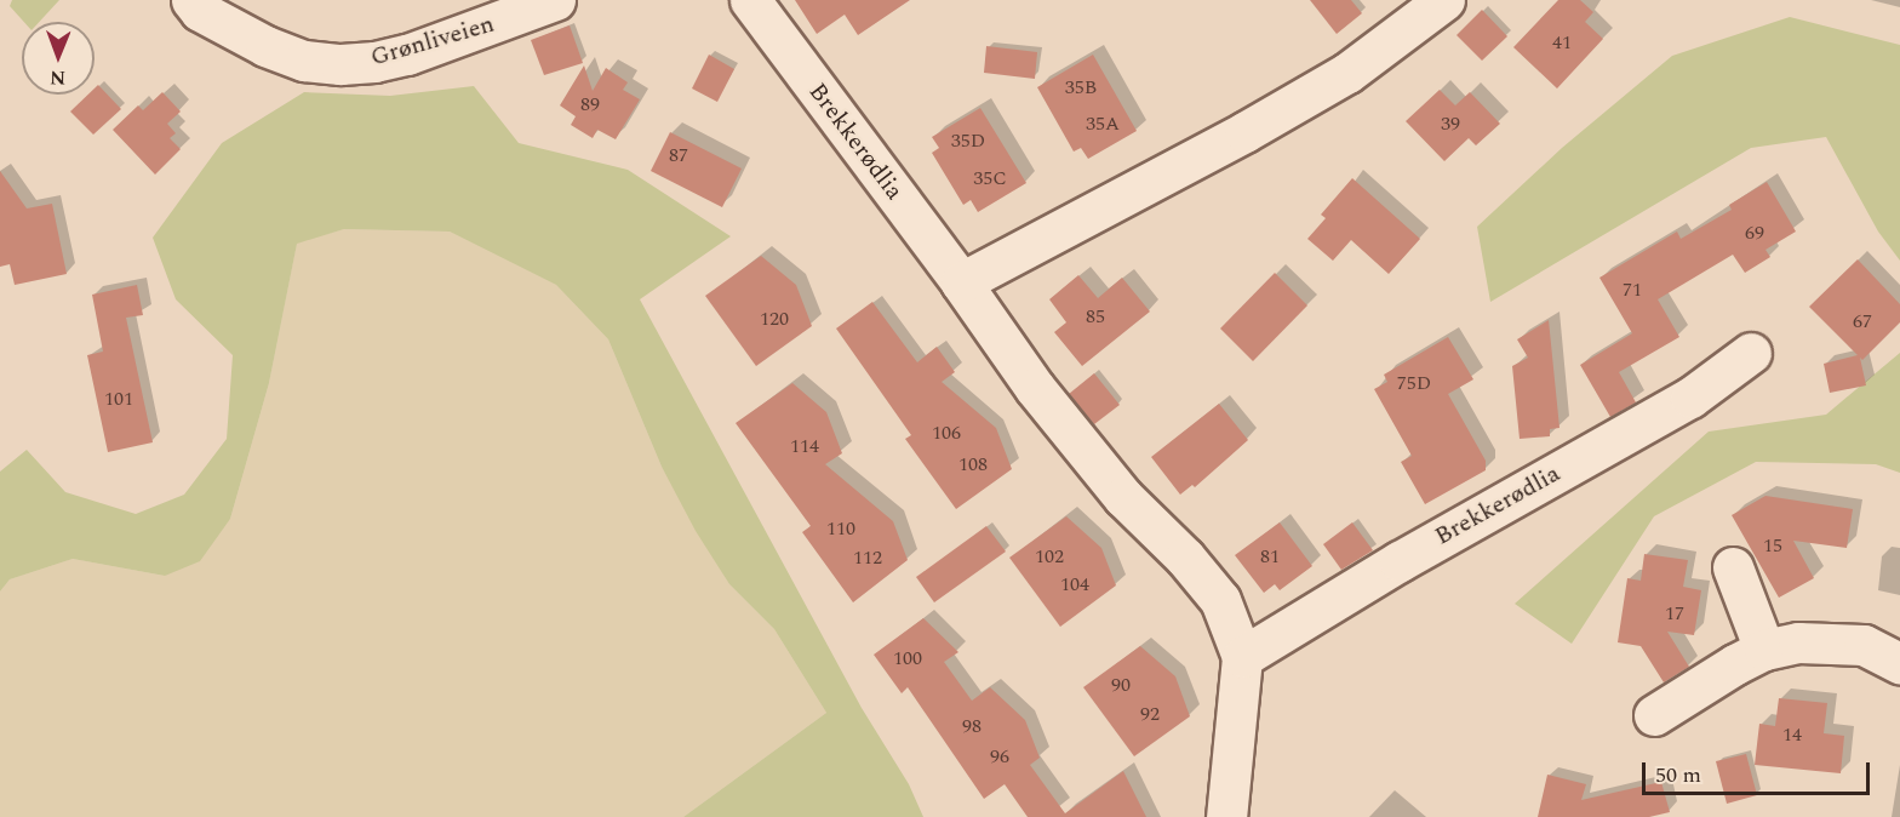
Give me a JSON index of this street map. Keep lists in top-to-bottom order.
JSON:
{
  "streets": {
    "street": ["Grønliveien", "Brekkerødlia"]
  },
  "house_numbers": [
    "41",
    "35B",
    "89",
    "35A",
    "39",
    "35D",
    "87",
    "35C",
    "69",
    "71",
    "85",
    "120",
    "67",
    "75D",
    "101",
    "106",
    "114",
    "108",
    "110",
    "15",
    "102",
    "81",
    "112",
    "104",
    "17",
    "100",
    "90",
    "92",
    "98",
    "14",
    "96"
  ],
  "scale_bar": "50 m",
  "north": "bottom"
}
